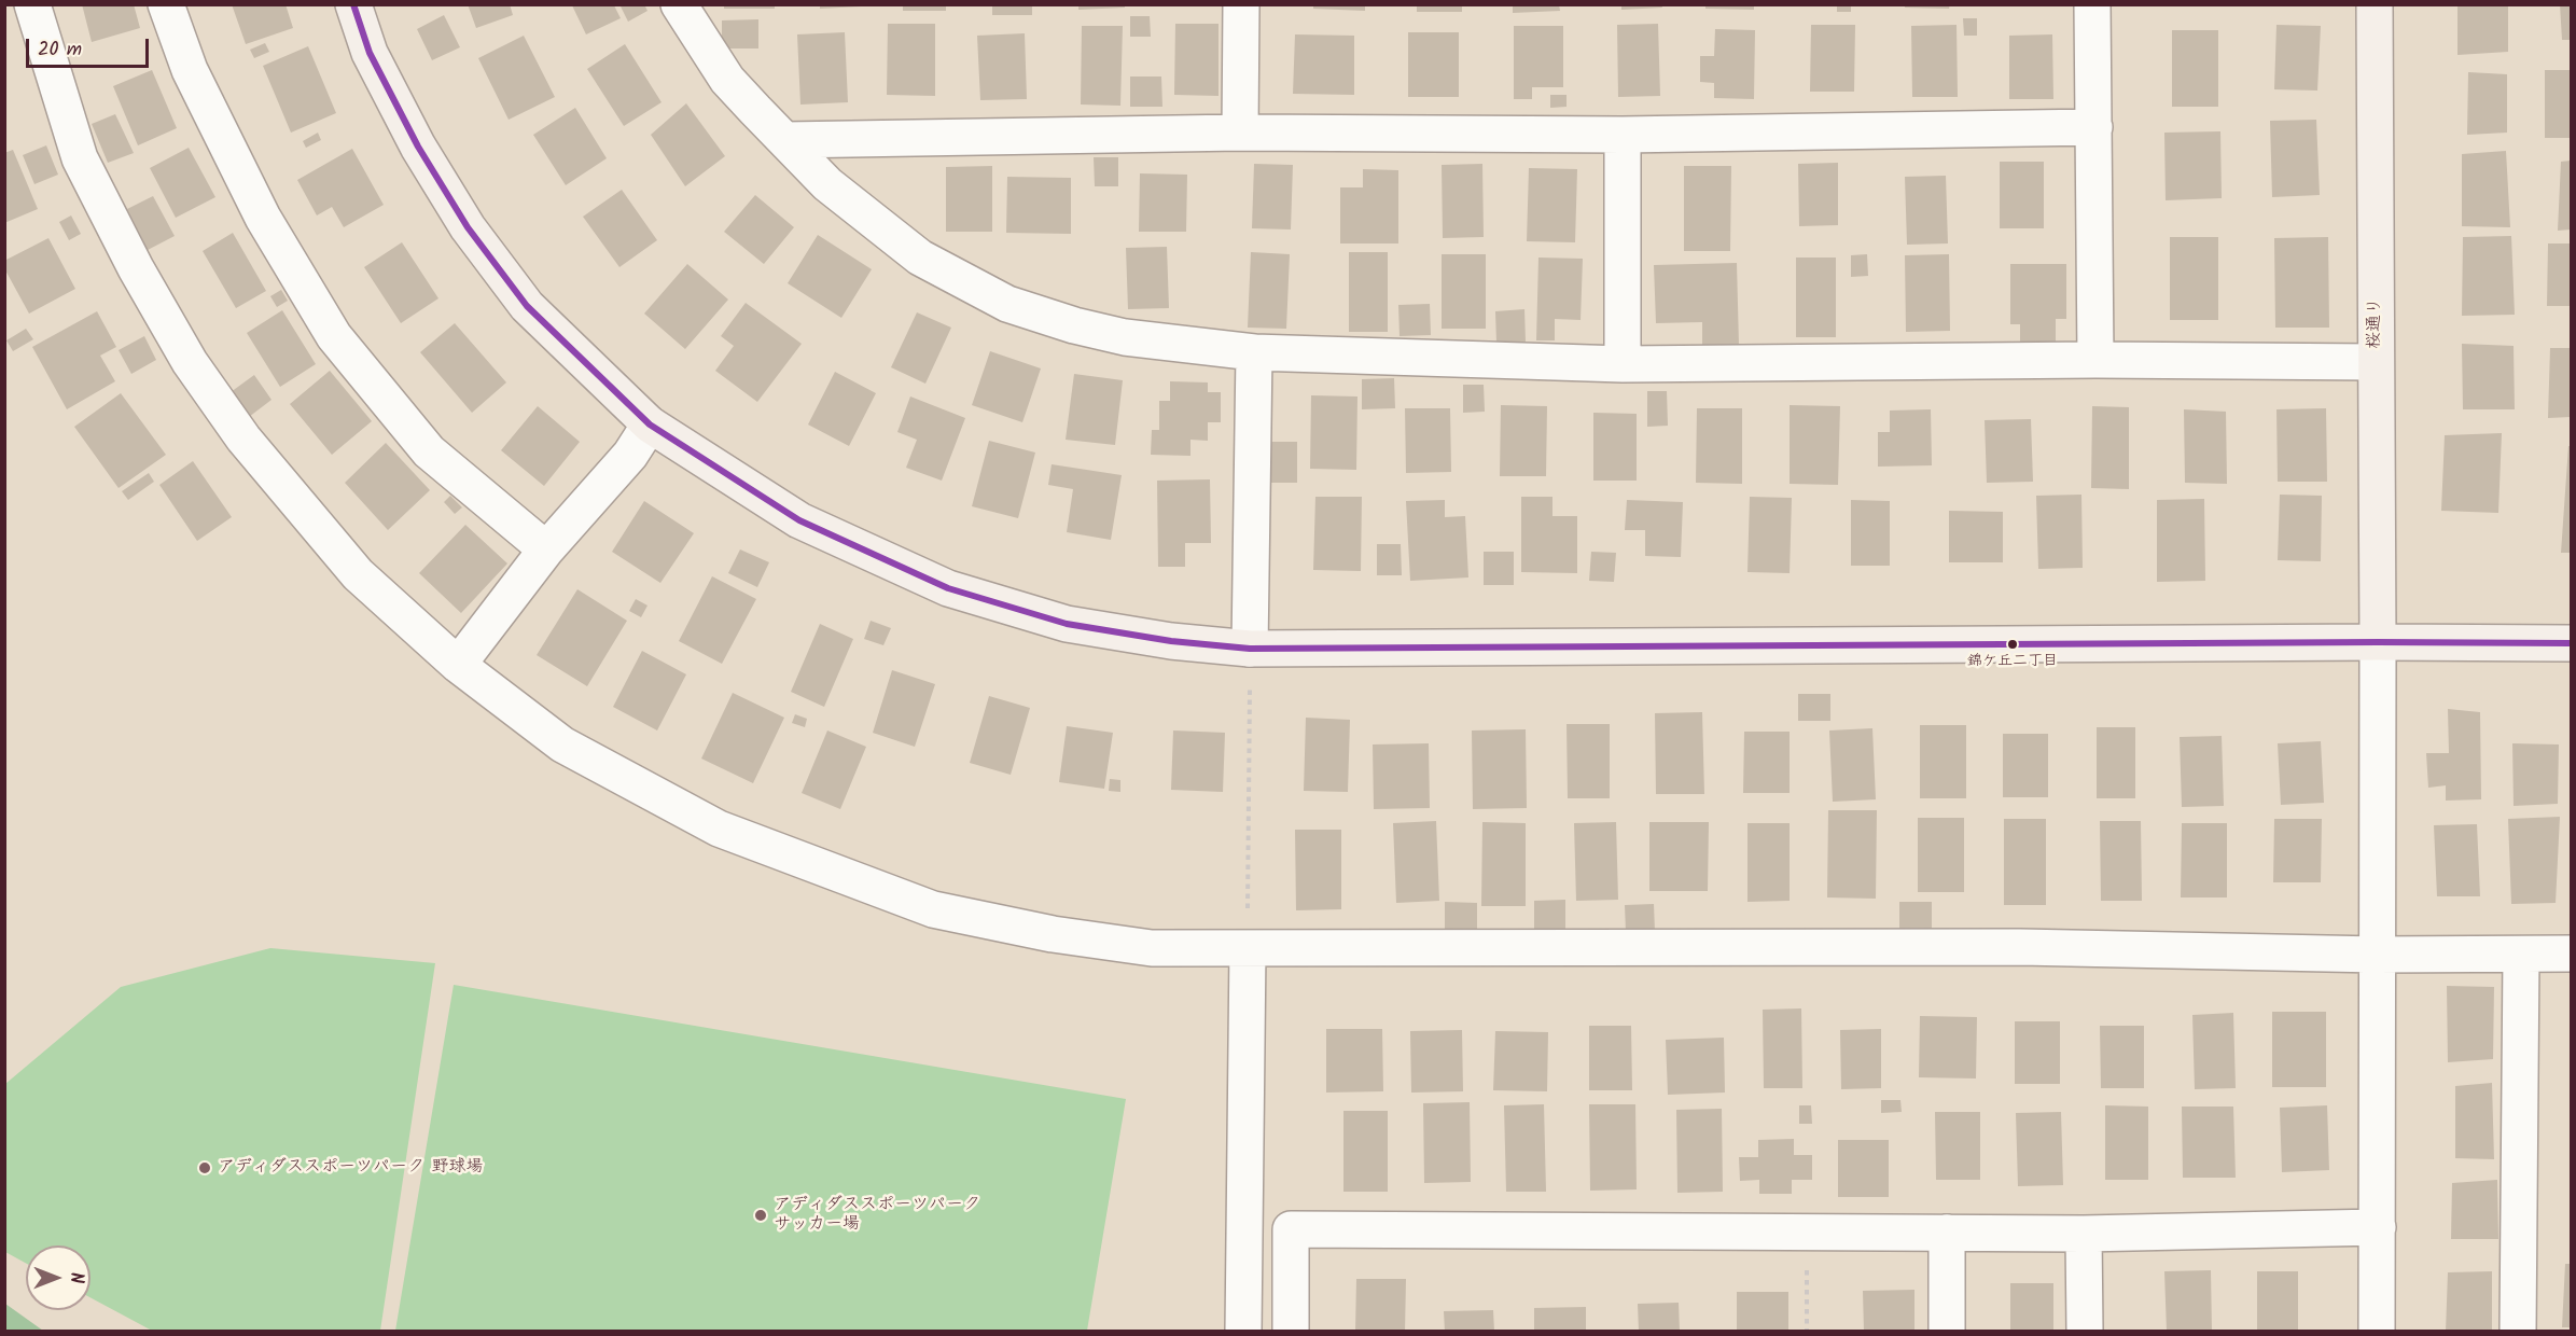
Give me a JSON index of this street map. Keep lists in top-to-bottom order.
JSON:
{
  "streets": {
    "street": ["桜通り"]
  },
  "places": ["錦ケ丘二丁目", "アディダススポーツパーク 野球場", "アディダススポーツパーク サッカー場"],
  "scale_bar": "20 m",
  "north": "right"
}
